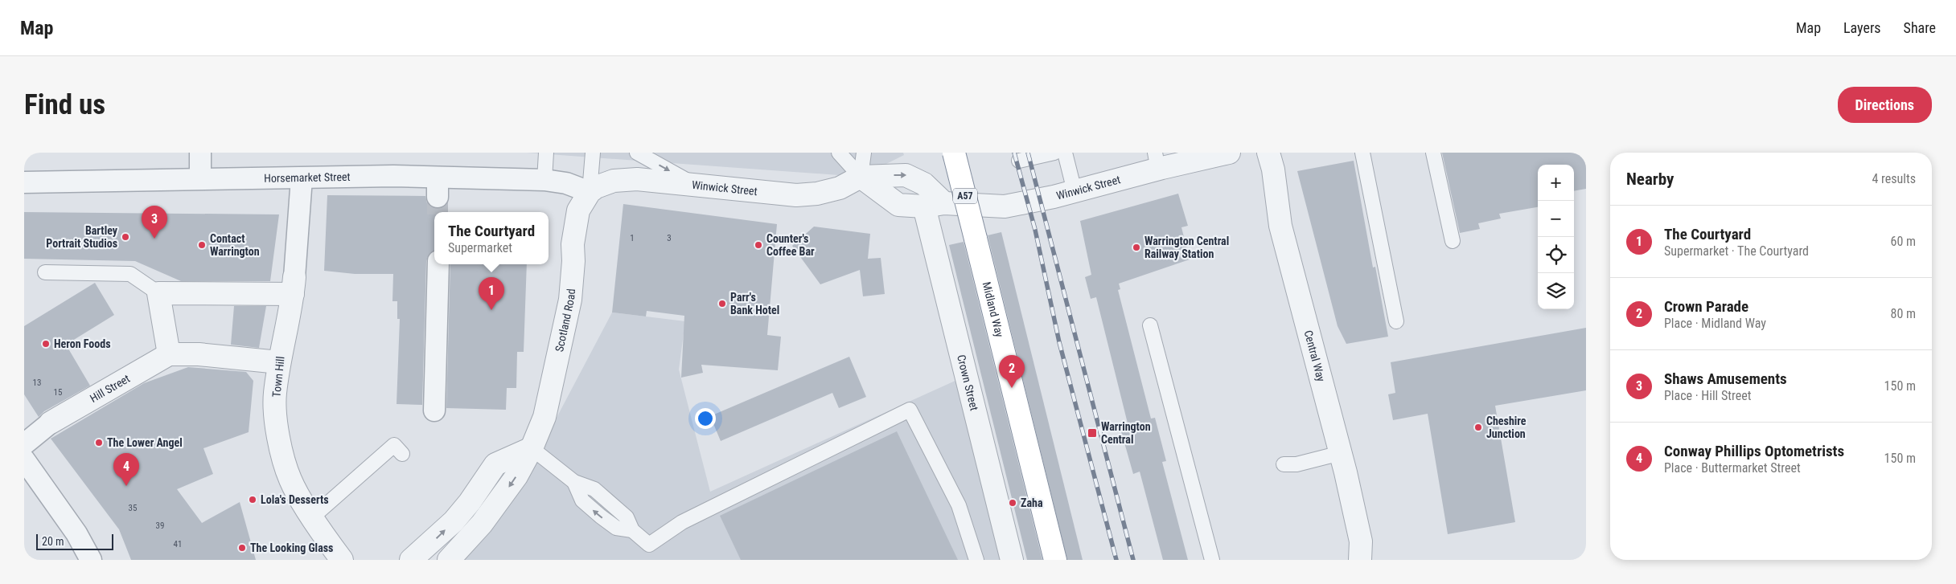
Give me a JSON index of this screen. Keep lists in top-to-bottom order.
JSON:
{
  "streets": {
    "highway": ["A57", "Midland Way"],
    "street": [
      "Horsemarket Street",
      "Winwick Street",
      "Scotland Road",
      "Central Way",
      "Town Hill",
      "Crown Street",
      "Hill Street"
    ]
  },
  "crossings": [
    ["Horsemarket Street", "Winwick Street"],
    ["Horsemarket Street", "Scotland Road"],
    ["Horsemarket Street", "Town Hill"],
    ["Winwick Street", "Scotland Road"],
    ["Winwick Street", "Crown Street"]
  ],
  "places": {
    "other": [
      "Bartley Portrait Studios",
      "Contact Warrington",
      "Counter's Coffee Bar",
      "Warrington Central Railway Station",
      "Parr's Bank Hotel",
      "Heron Foods",
      "Cheshire Junction",
      "The Lower Angel",
      "Lola's Desserts",
      "Zaha",
      "The Looking Glass"
    ],
    "transit": ["Warrington Central"]
  },
  "house_numbers": [
    "1",
    "3",
    "13",
    "15",
    "35",
    "39",
    "41"
  ],
  "scale_bar": "20 m",
  "page": {
    "header": "Map",
    "nav": ["Map", "Layers", "Share"],
    "buttons": "Directions",
    "title": "Find us",
    "heading": ["Nearby", "4 results"],
    "map_buttons": ["+", "−"],
    "list": [
      {
        "mark": "1",
        "name": "The Courtyard",
        "note": "Supermarket · The Courtyard",
        "value": "60 m"
      },
      {
        "mark": "2",
        "name": "Crown Parade",
        "note": "Place · Midland Way",
        "value": "80 m"
      },
      {
        "mark": "3",
        "name": "Shaws Amusements",
        "note": "Place · Hill Street",
        "value": "150 m"
      },
      {
        "mark": "4",
        "name": "Conway Phillips Optometrists",
        "note": "Place · Buttermarket Street",
        "value": "150 m"
      }
    ],
    "pins": [
      "3",
      "1",
      "2",
      "4"
    ],
    "popup": ["The Courtyard", "Supermarket"],
    "scale": "20 m"
  }
}
